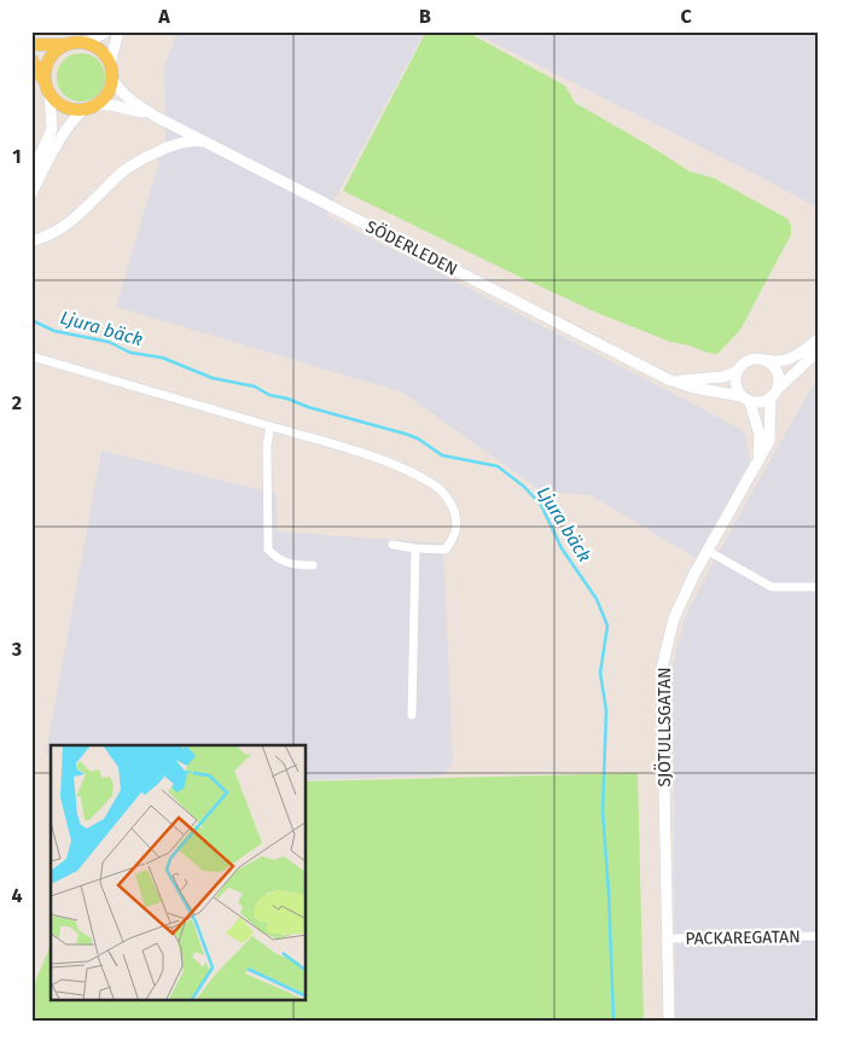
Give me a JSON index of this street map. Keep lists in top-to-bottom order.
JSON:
{
  "streets": {
    "main road": ["SÖDERLEDEN", "SJÖTULLSGATAN"],
    "street": ["PACKAREGATAN"]
  },
  "crossings": [
    ["SÖDERLEDEN", "SJÖTULLSGATAN"],
    ["SJÖTULLSGATAN", "PACKAREGATAN"]
  ],
  "water": ["Ljura bäck"],
  "grid": {
    "columns": ["A", "B", "C"],
    "rows": [
      "1",
      "2",
      "3",
      "4"
    ]
  }
}
